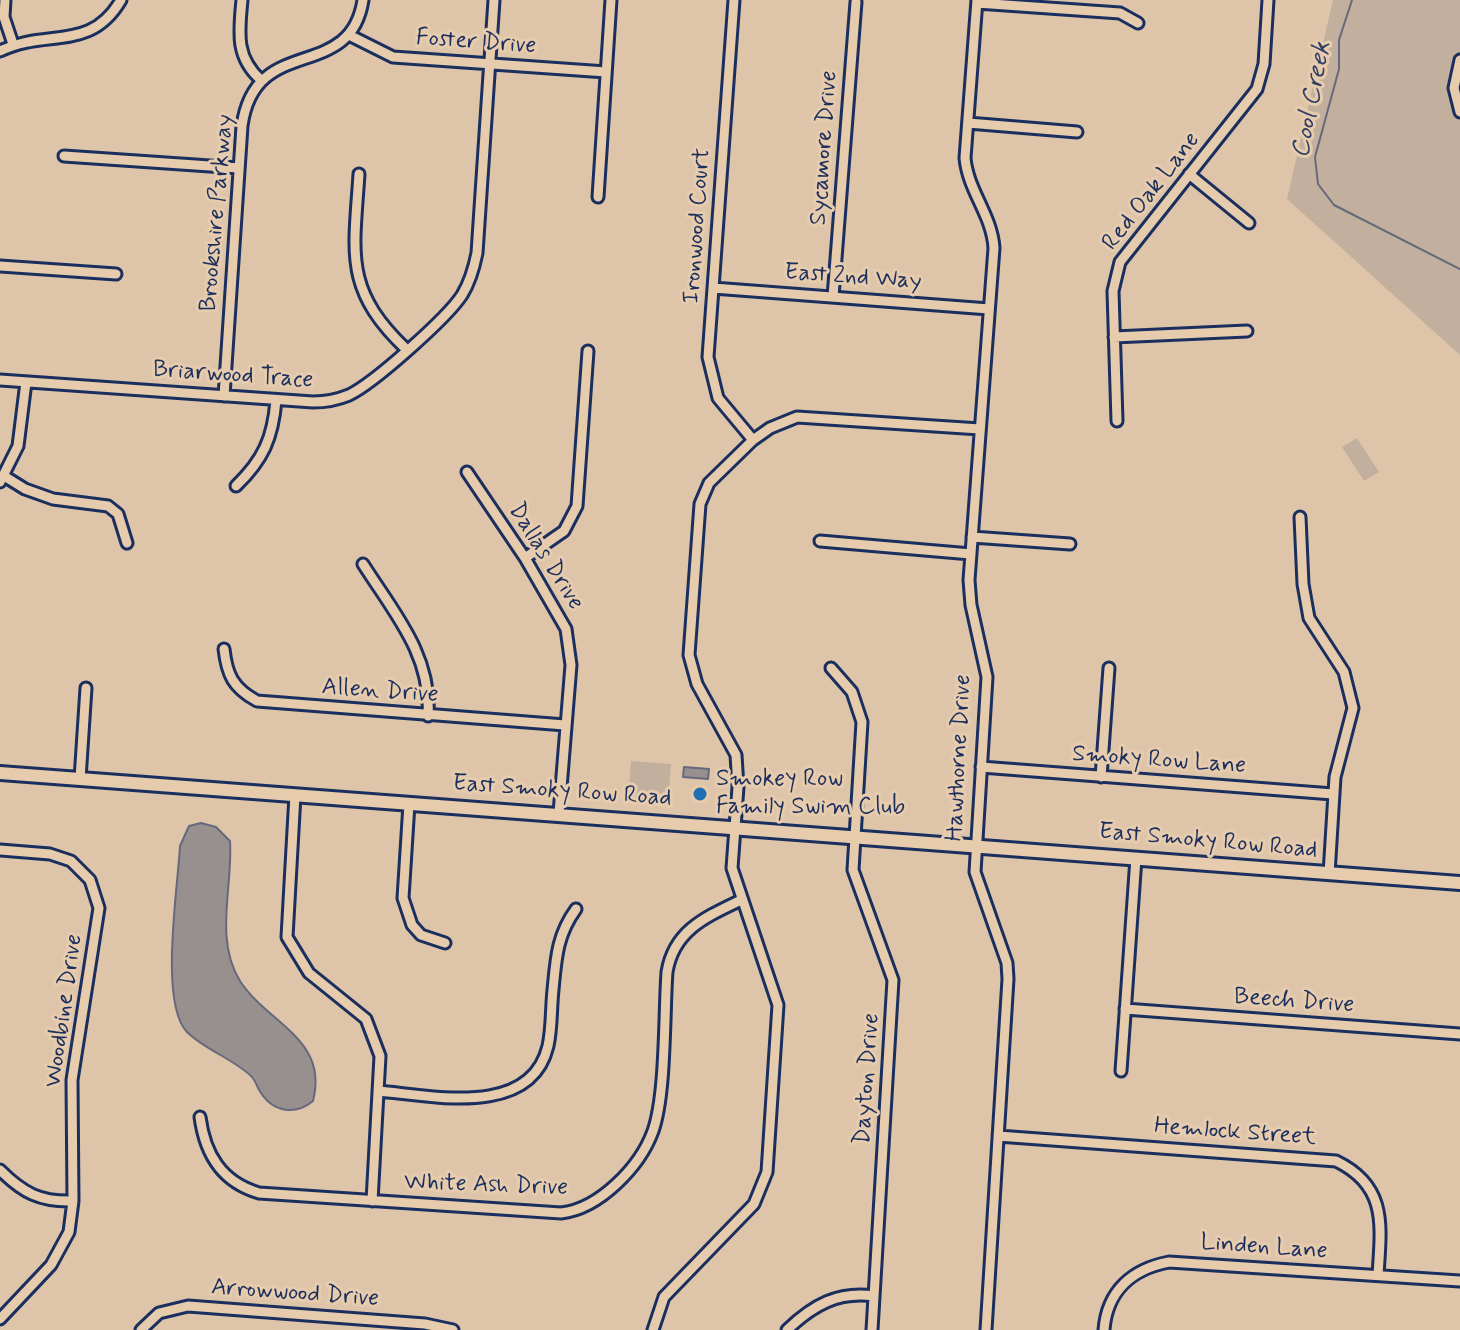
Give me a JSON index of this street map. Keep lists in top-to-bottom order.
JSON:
{
  "streets": {
    "street": [
      "Foster Drive",
      "Sycamore Drive",
      "Red Oak Lane",
      "Brookshire Parkway",
      "Ironwood Court",
      "East 2nd Way",
      "Briarwood Trace",
      "Dallas Drive",
      "Allen Drive",
      "Hawthorne Drive",
      "Smoky Row Lane",
      "East Smoky Row Road",
      "Beech Drive",
      "Woodbine Drive",
      "Dayton Drive",
      "Hemlock Street",
      "White Ash Drive",
      "Linden Lane",
      "Arrowwood Drive"
    ]
  },
  "crossings": [
    ["Foster Drive", "Briarwood Trace"],
    ["Sycamore Drive", "East 2nd Way"],
    ["Brookshire Parkway", "Briarwood Trace"],
    ["Ironwood Court", "East 2nd Way"],
    ["East 2nd Way", "Hawthorne Drive"],
    ["Dallas Drive", "Allen Drive"],
    ["Dallas Drive", "East Smoky Row Road"],
    ["Hawthorne Drive", "Smoky Row Lane"],
    ["Hawthorne Drive", "East Smoky Row Road"],
    ["Hawthorne Drive", "Hemlock Street"],
    ["East Smoky Row Road", "Dayton Drive"],
    ["Hemlock Street", "Linden Lane"]
  ],
  "water": ["Cool Creek"],
  "places": ["Smokey Row Family Swim Club"]
}
